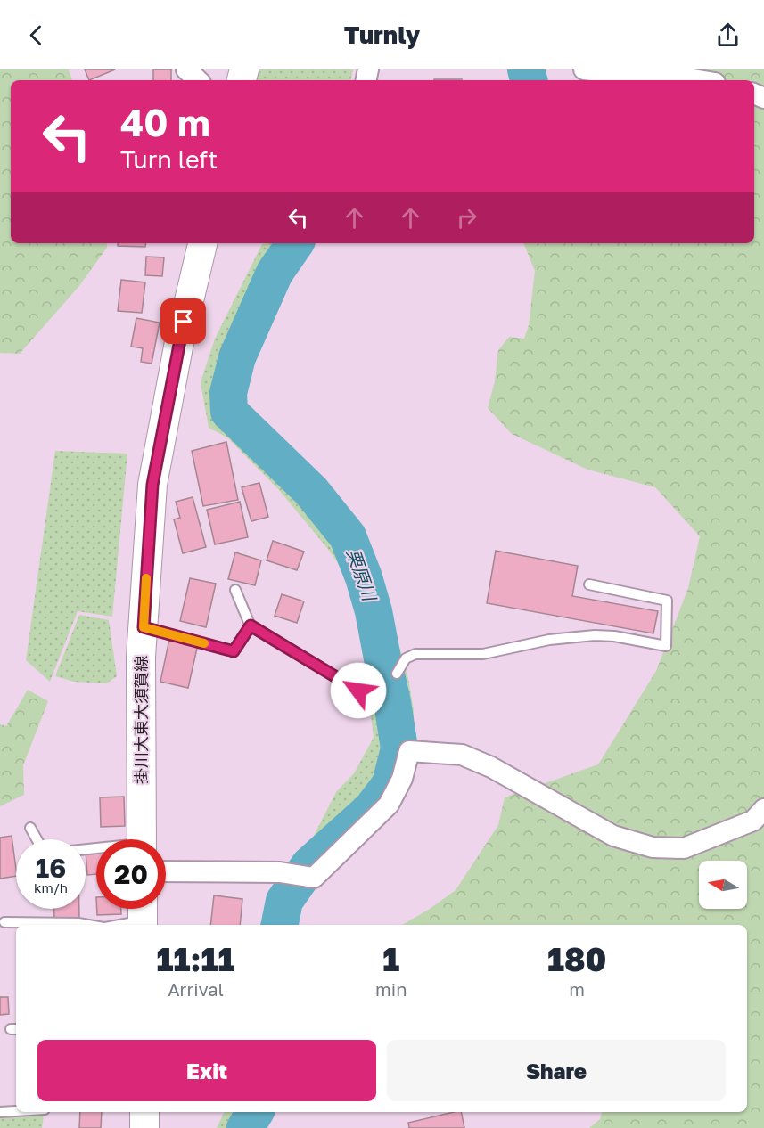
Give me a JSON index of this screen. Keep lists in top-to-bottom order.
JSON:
{
  "streets": {
    "main road": ["掛川大東大須賀線"]
  },
  "water": ["栗原川"],
  "north": "left",
  "page": {
    "header": "Turnly",
    "turn": ["40 m", "Turn left"],
    "speed": "16 km/h",
    "limit": "20",
    "eta": [
      "11:11",
      "Arrival",
      "1",
      "min",
      "180",
      "m"
    ],
    "buttons": ["Exit", "Share"]
  }
}
